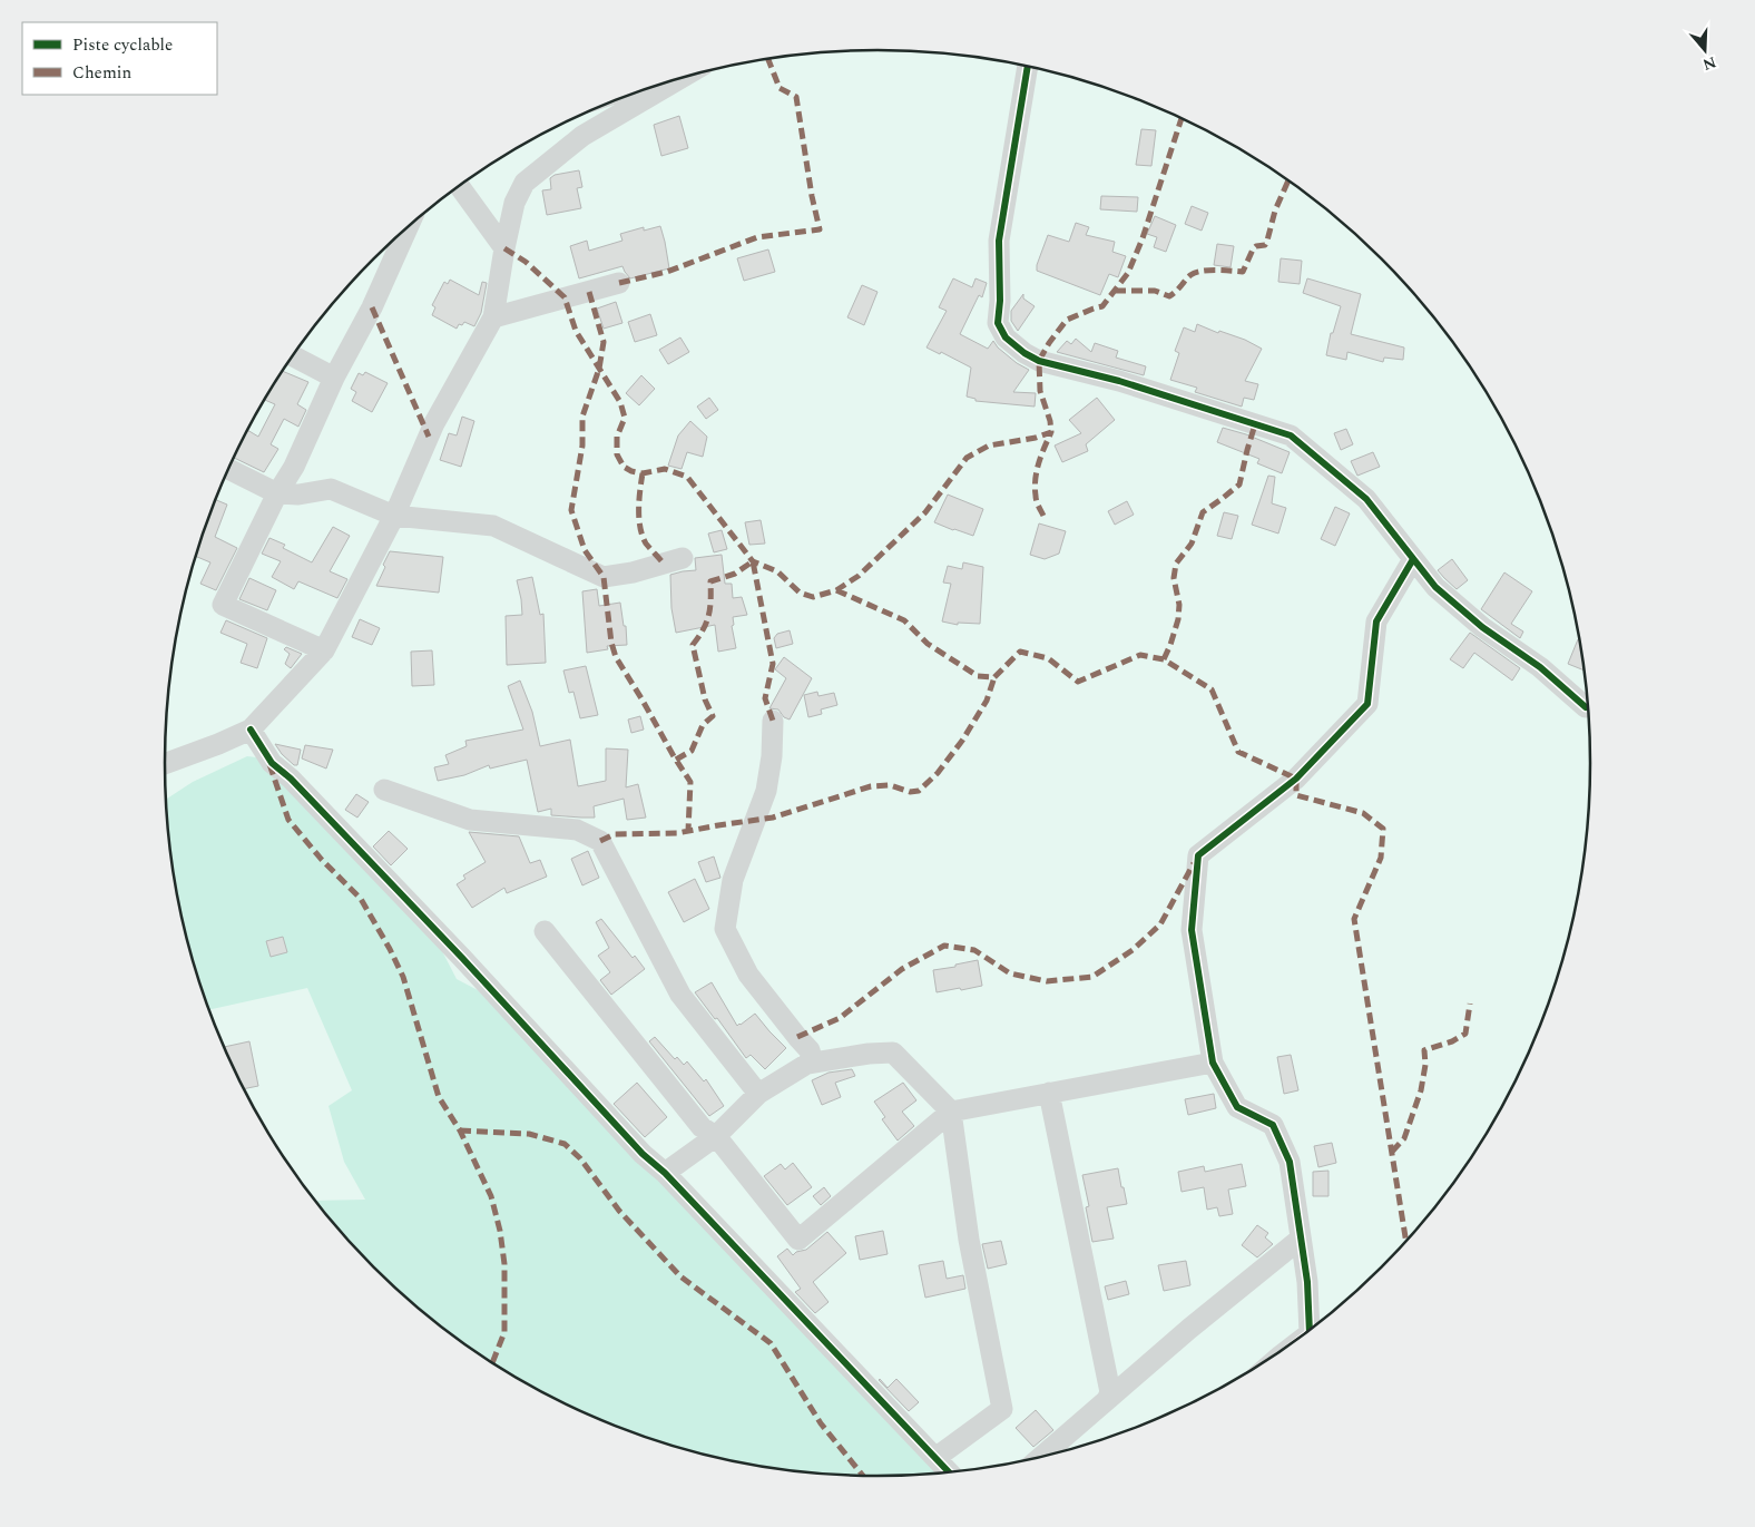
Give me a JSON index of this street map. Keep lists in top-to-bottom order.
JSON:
{
  "legend": ["Piste cyclable", "Chemin"],
  "north": "bottom"
}
